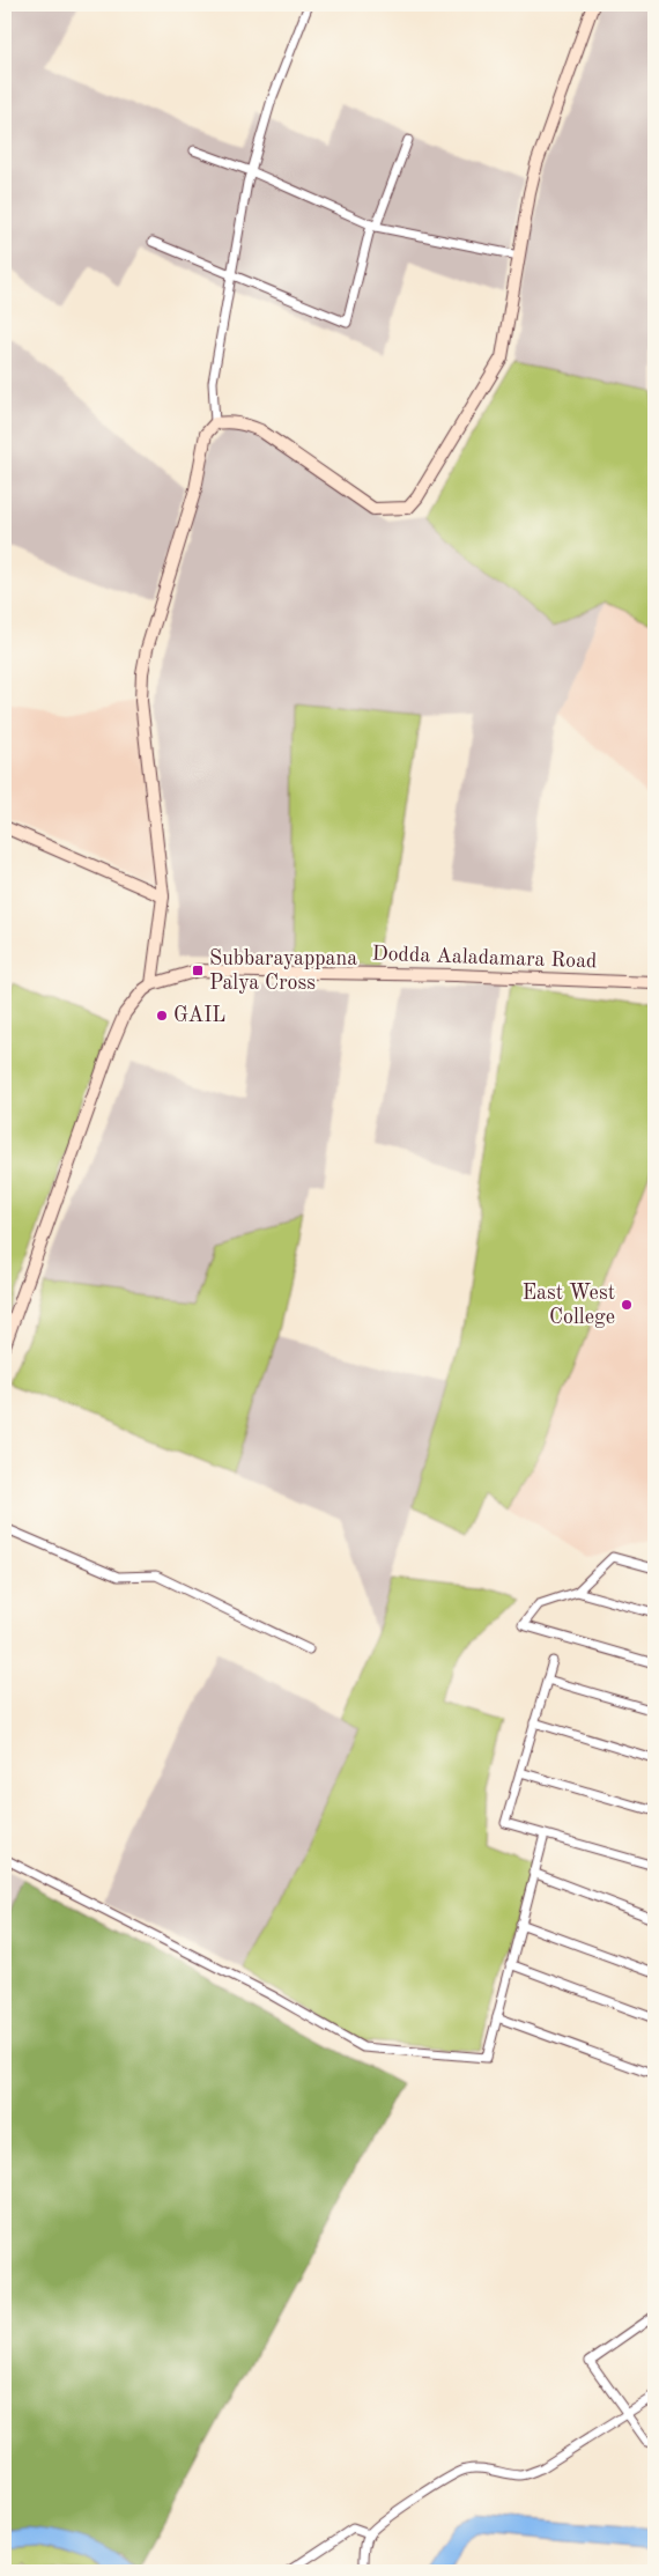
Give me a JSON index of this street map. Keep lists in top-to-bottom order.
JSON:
{
  "streets": {
    "street": ["Dodda Aaladamara Road"]
  },
  "places": {
    "transit": ["Subbarayappana Palya Cross"],
    "other": ["GAIL", "East West College"]
  }
}
